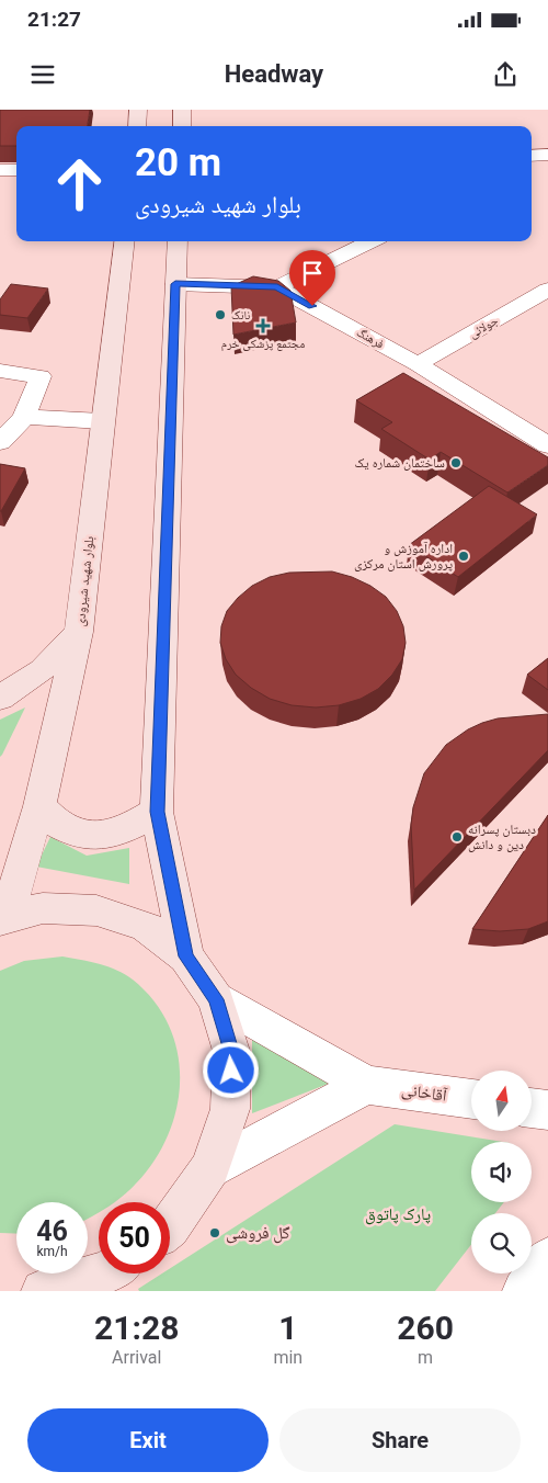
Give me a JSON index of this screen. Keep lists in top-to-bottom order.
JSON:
{
  "streets": {
    "main road": ["بلوار شهید شیرودی"],
    "street": ["جولائی", "فرهنگ", "آقاخانی"]
  },
  "crossings": [
    ["جولائی", "فرهنگ"]
  ],
  "parks": ["پارک پاتوق"],
  "places": {
    "other": [
      "نانک",
      "ساختمان شماره یک",
      "اداره آموزش و پرورش استان مرکزی",
      "دبستان پسرانه دین و دانش",
      "گل فروشی"
    ],
    "health": ["مجتمع پزشکی خرم"]
  },
  "north": "top",
  "page": {
    "status": "21:27",
    "header": "Headway",
    "turn": ["20 m", "بلوار شهید شیرودی"],
    "speed": "46 km/h",
    "limit": "50",
    "eta": [
      "21:28",
      "Arrival",
      "1",
      "min",
      "260",
      "m"
    ],
    "buttons": ["Exit", "Share"]
  }
}
